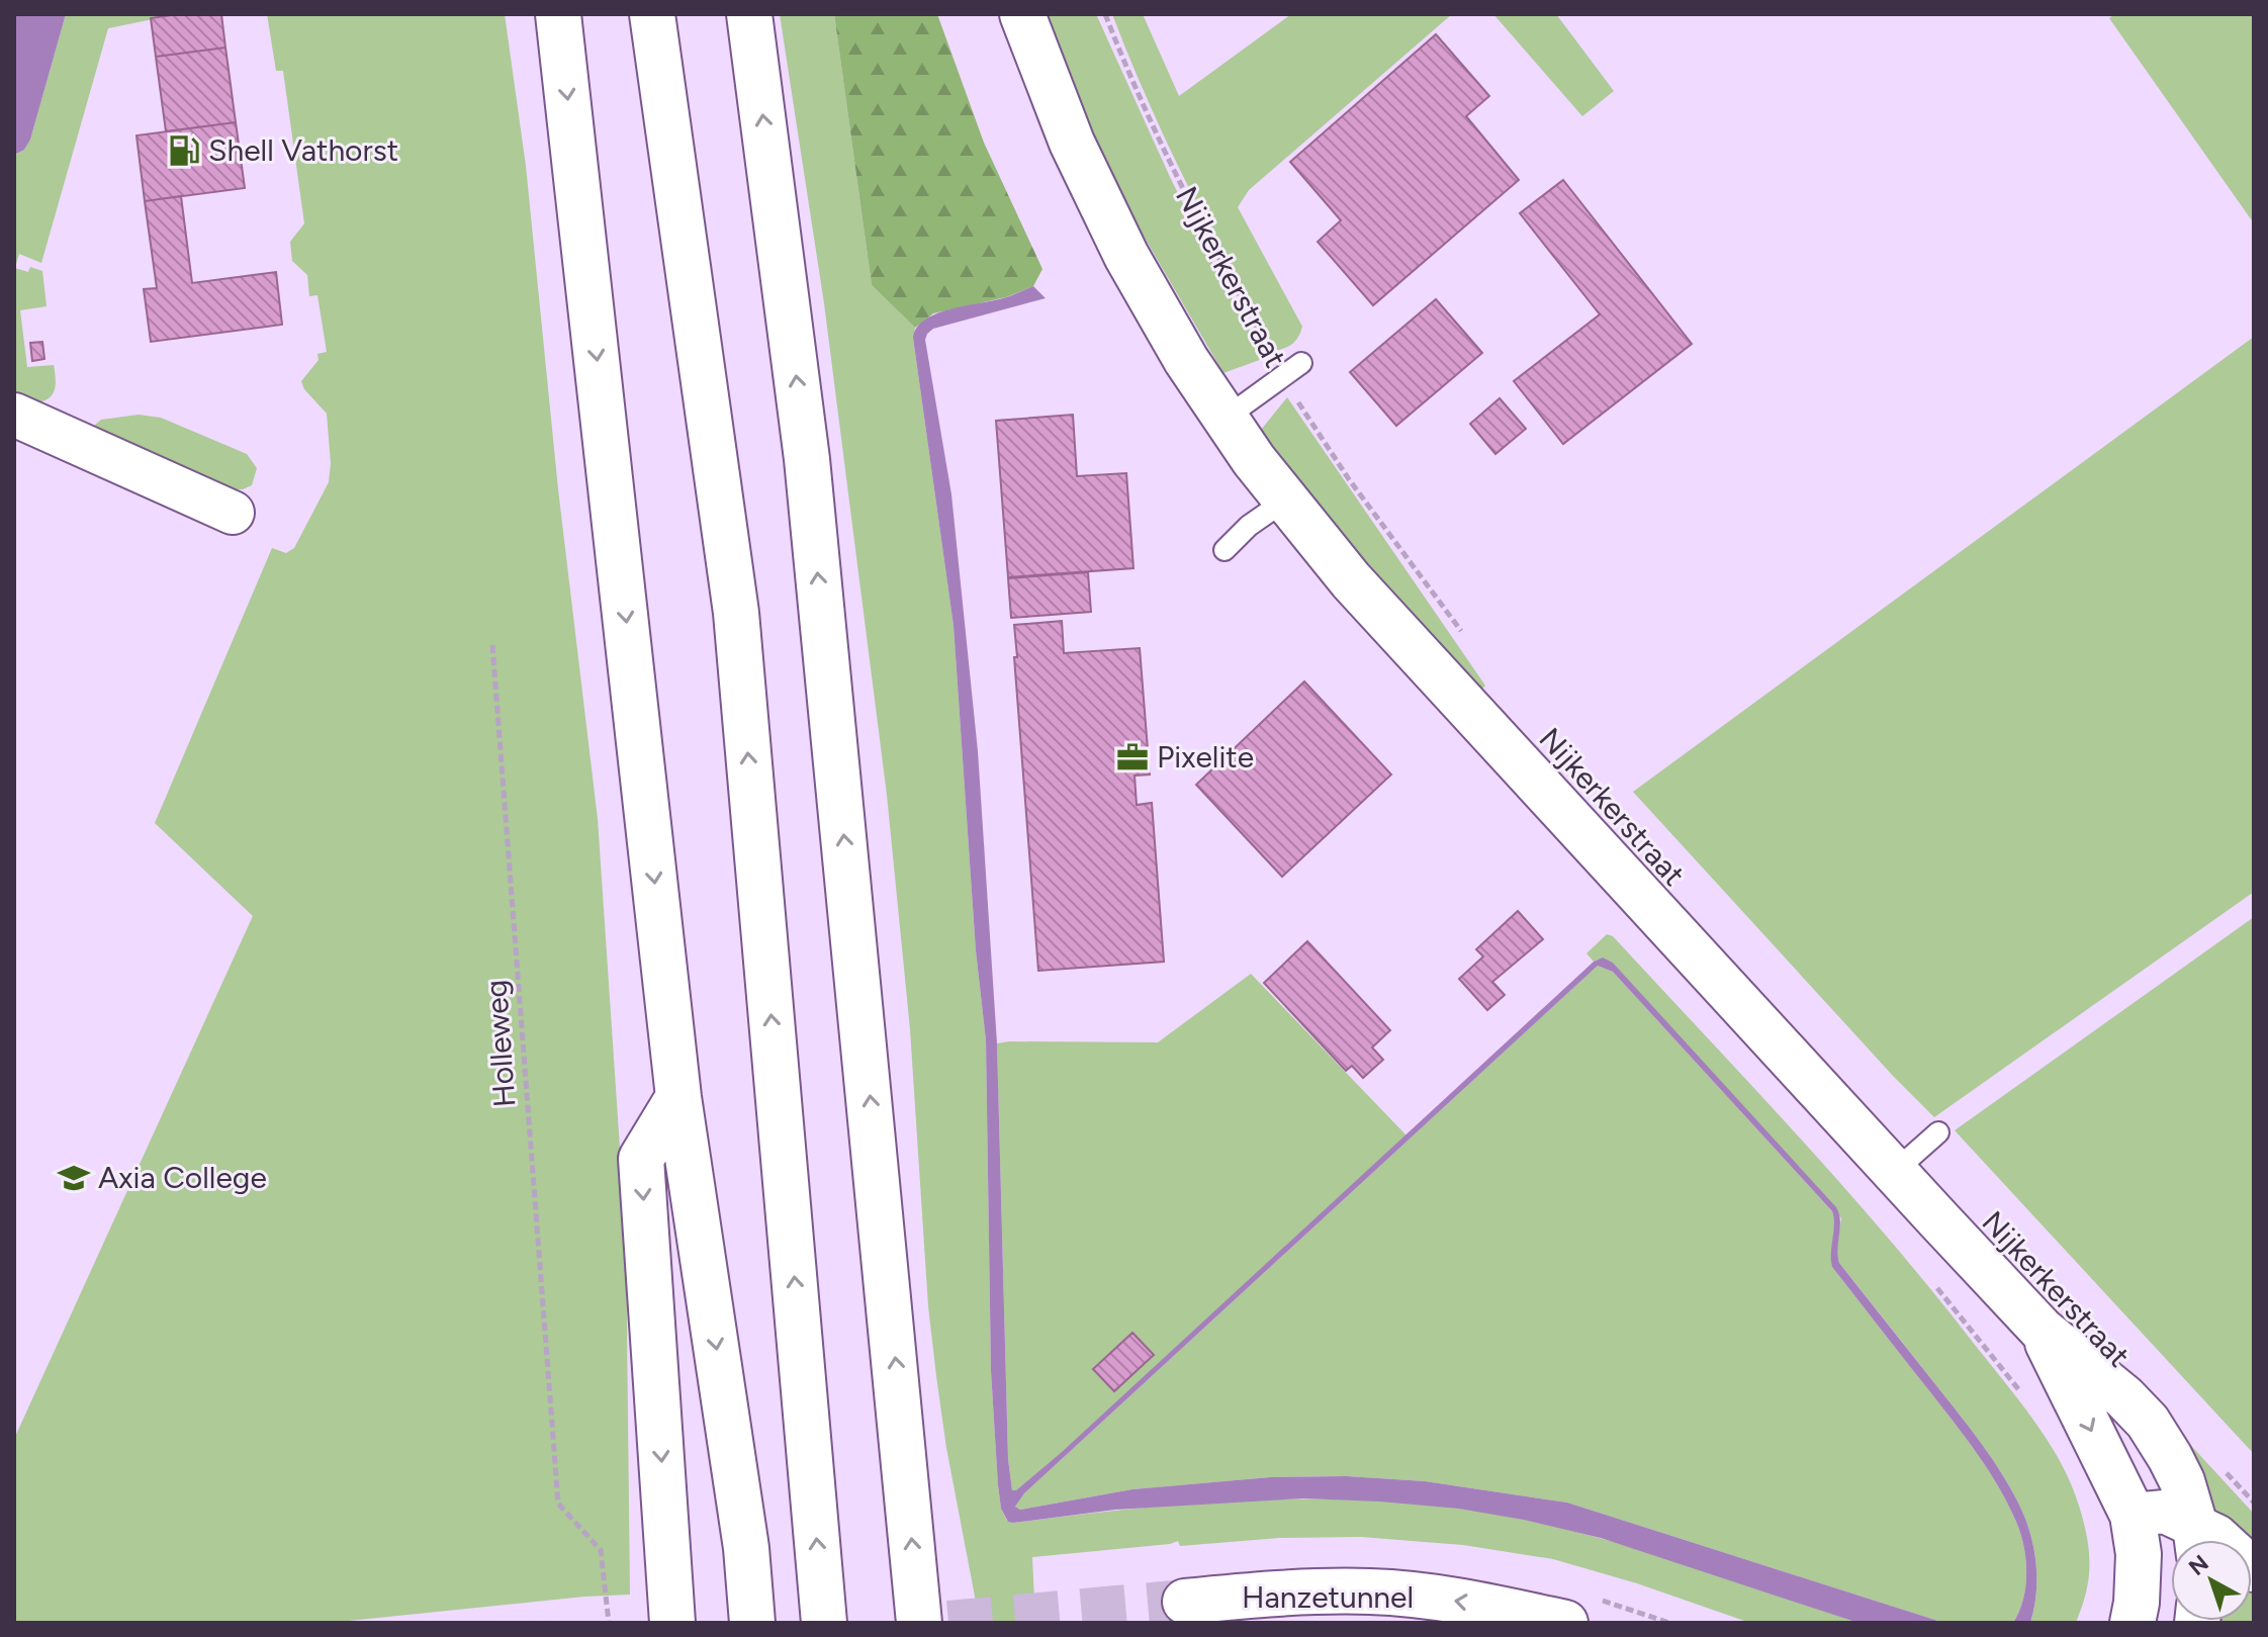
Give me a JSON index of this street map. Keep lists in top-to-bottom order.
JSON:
{
  "streets": {
    "main road": ["Nijkerkerstraat", "Hanzetunnel"],
    "path": ["Holleweg"]
  },
  "one_way": ["Hanzetunnel"],
  "places": {
    "fuel station": ["Shell Vathorst"],
    "office": ["Pixelite"],
    "school or university": ["Axia College"]
  },
  "north": "top left"
}
